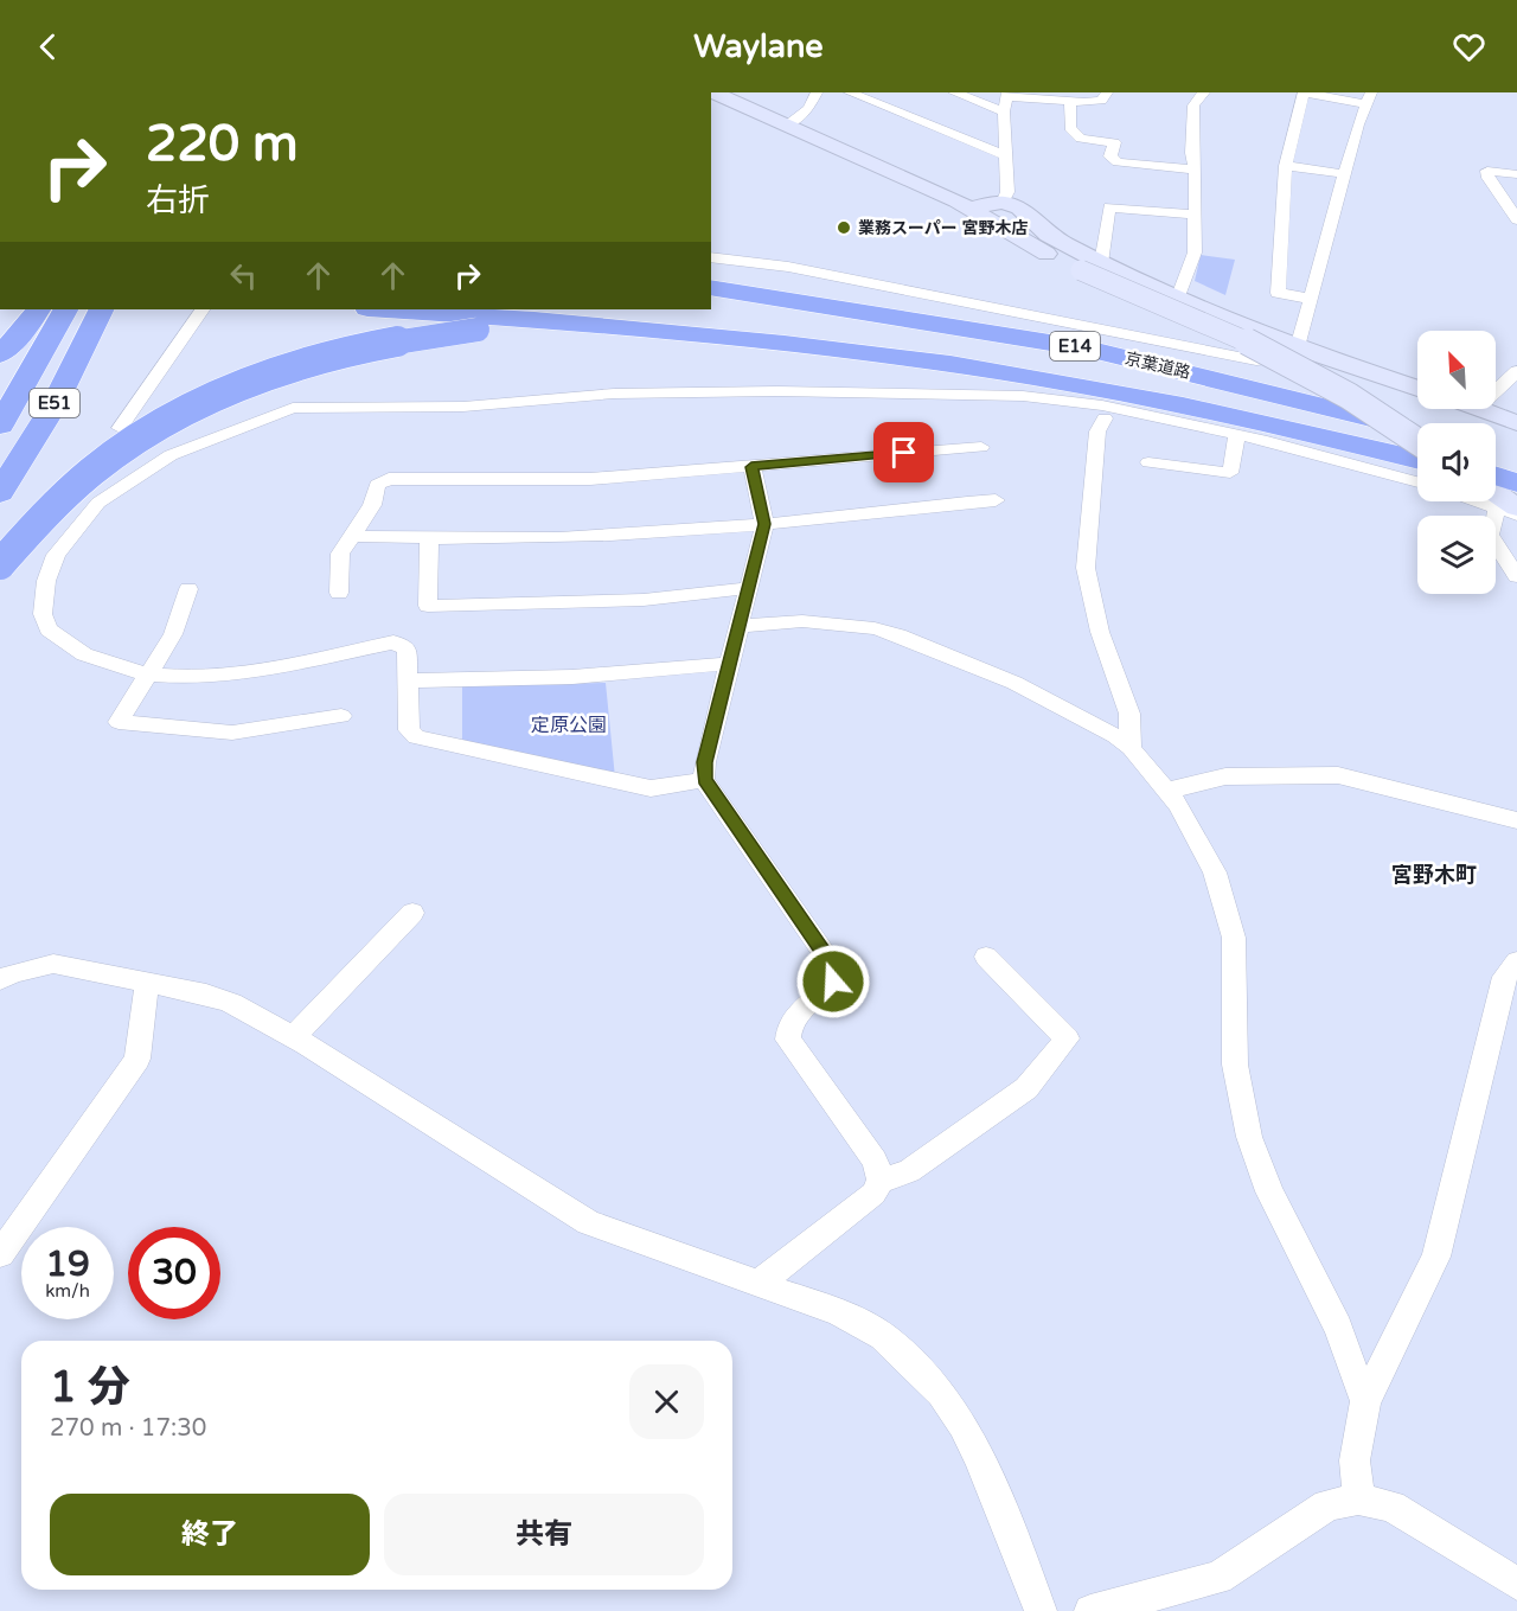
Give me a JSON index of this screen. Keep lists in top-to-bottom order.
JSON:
{
  "streets": {
    "highway": ["E14", "京葉道路", "E51"]
  },
  "districts": ["宮野木町"],
  "parks": ["定原公園"],
  "places": ["業務スーパー 宮野木店"],
  "north": "top left",
  "page": {
    "header": "Waylane",
    "turn": ["220 m", "右折"],
    "speed": "19 km/h",
    "limit": "30",
    "heading": ["1 分", "270 m · 17:30"],
    "buttons": ["終了", "共有"]
  }
}
